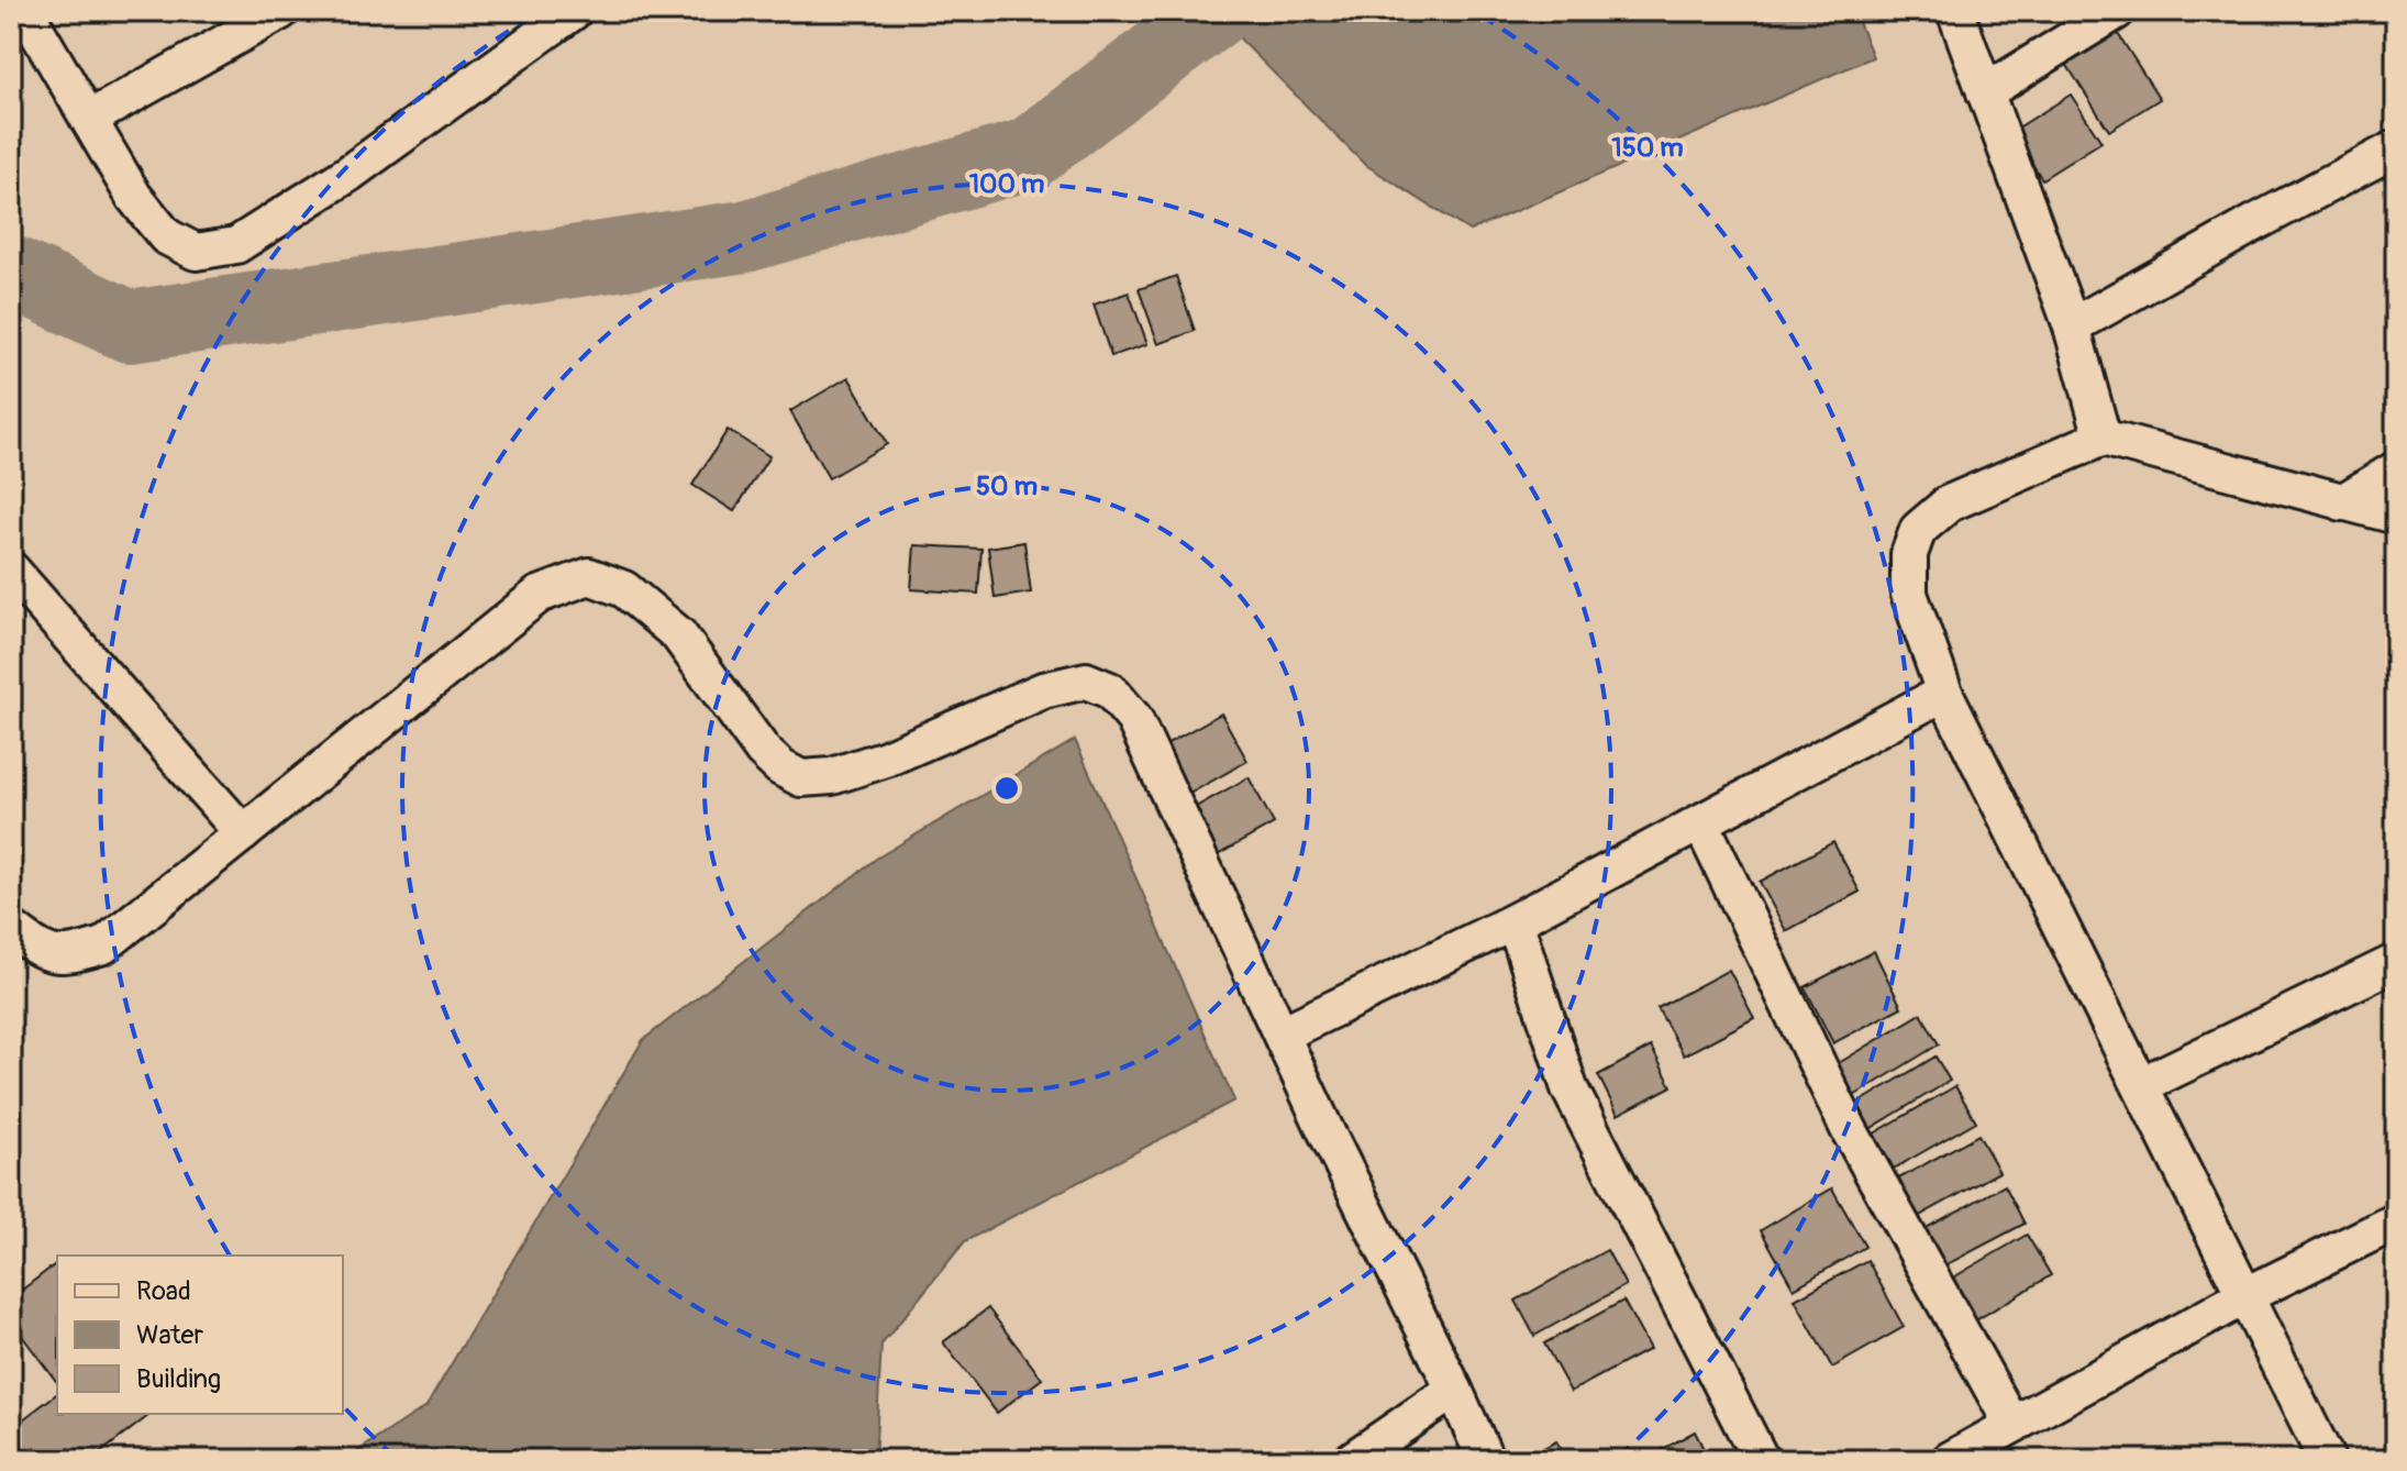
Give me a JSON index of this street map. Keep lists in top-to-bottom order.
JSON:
{
  "legend": ["Road", "Water", "Building"],
  "rings": ["150 m", "100 m", "50 m"]
}
